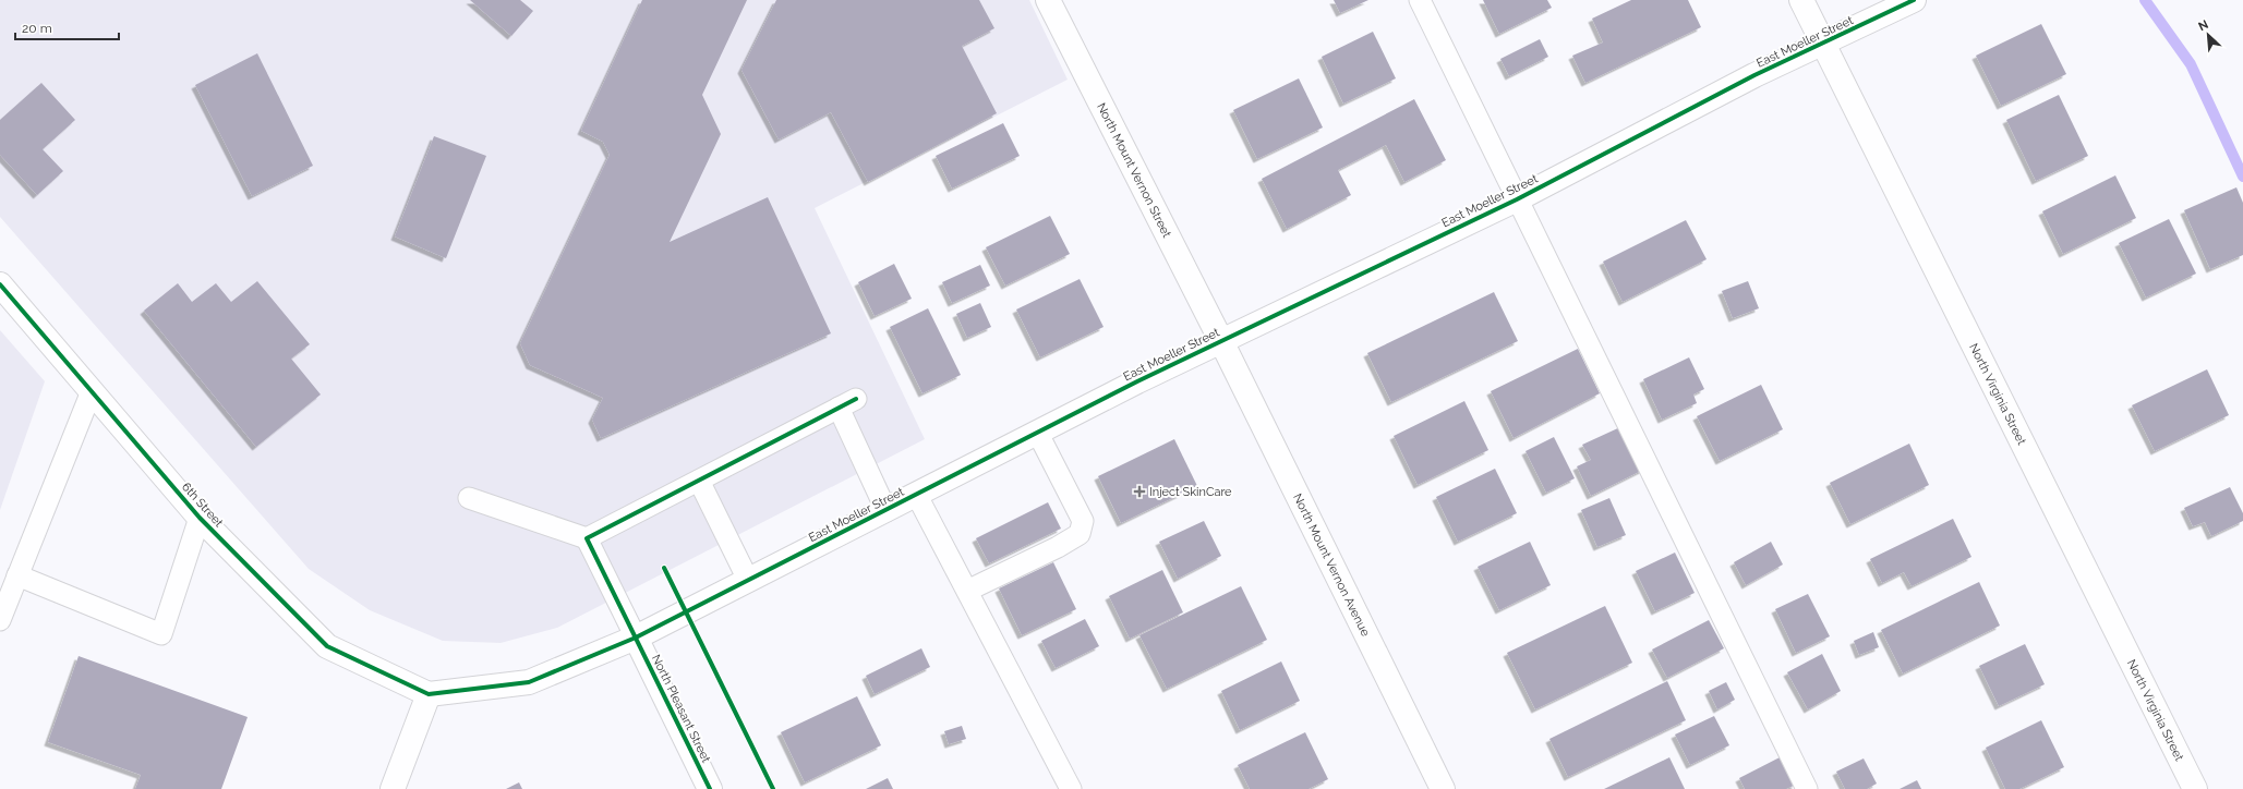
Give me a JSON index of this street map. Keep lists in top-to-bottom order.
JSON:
{
  "streets": {
    "street": [
      "East Moeller Street",
      "North Mount Vernon Street",
      "North Virginia Street",
      "6th Street",
      "North Mount Vernon Avenue",
      "North Pleasant Street"
    ]
  },
  "crossings": [
    ["East Moeller Street", "North Mount Vernon Street"],
    ["East Moeller Street", "North Virginia Street"],
    ["East Moeller Street", "6th Street"],
    ["East Moeller Street", "North Mount Vernon Avenue"],
    ["East Moeller Street", "North Pleasant Street"],
    ["North Mount Vernon Street", "North Mount Vernon Avenue"]
  ],
  "places": {
    "health": ["Inject SkinCare"]
  },
  "scale_bar": "20 m",
  "north": "top left"
}
